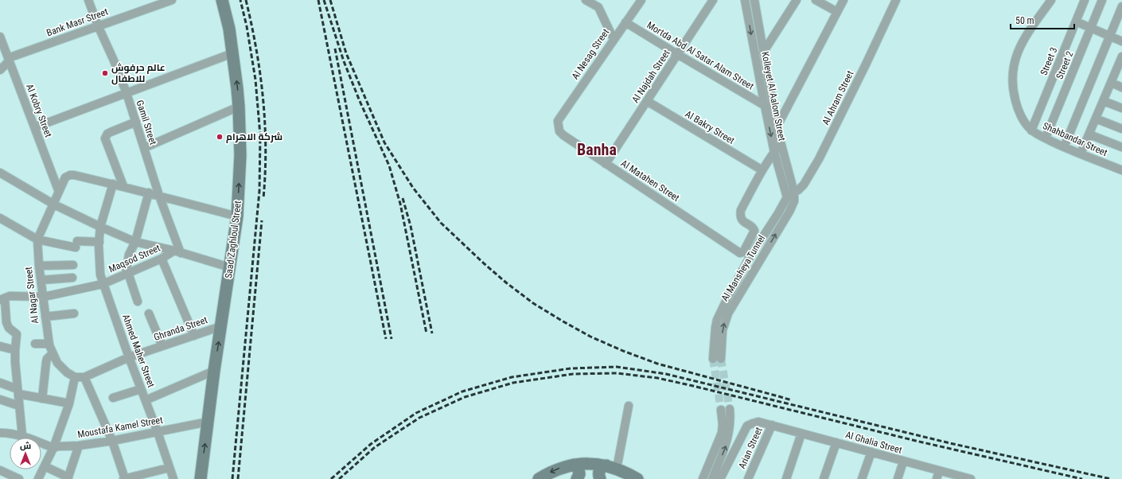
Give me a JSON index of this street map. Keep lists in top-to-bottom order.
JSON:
{
  "streets": {
    "main road": ["Saad Zaghloul Street"],
    "street": [
      "Bank Masr Street",
      "Al Nesag Street",
      "Mortda Abd Al Satar Alam Street",
      "Street 3",
      "Street 2",
      "Al Najdah Street",
      "Kolleyet Al Aalom Street",
      "Al Ahram Street",
      "Al Kobry Street",
      "Gamil Street",
      "Al Bakry Street",
      "Shahbandar Street",
      "Al Matahen Street",
      "Maqsod Street",
      "Al Mansheya Tunnel",
      "Al Nagar Street",
      "Ghranda Street",
      "Ahmed Maher Street",
      "Moustafa Kamel Street",
      "Al Ghalia Street",
      "Arian Street"
    ]
  },
  "crossings": [
    ["Bank Masr Street", "Al Kobry Street"],
    ["Bank Masr Street", "Gamil Street"],
    ["Al Nesag Street", "Mortda Abd Al Satar Alam Street"],
    ["Al Nesag Street", "Al Matahen Street"],
    ["Mortda Abd Al Satar Alam Street", "Al Najdah Street"],
    ["Mortda Abd Al Satar Alam Street", "Kolleyet Al Aalom Street"],
    ["Street 3", "Shahbandar Street"],
    ["Street 2", "Shahbandar Street"],
    ["Al Najdah Street", "Al Bakry Street"],
    ["Al Najdah Street", "Al Matahen Street"],
    ["Kolleyet Al Aalom Street", "Al Ahram Street"],
    ["Kolleyet Al Aalom Street", "Al Mansheya Tunnel"],
    ["Al Ahram Street", "Al Mansheya Tunnel"],
    ["Al Kobry Street", "Al Nagar Street"],
    ["Gamil Street", "Maqsod Street"],
    ["Gamil Street", "Al Nagar Street"],
    ["Al Bakry Street", "Al Matahen Street"],
    ["Saad Zaghloul Street", "Al Nagar Street"],
    ["Saad Zaghloul Street", "Ghranda Street"],
    ["Saad Zaghloul Street", "Moustafa Kamel Street"],
    ["Maqsod Street", "Al Nagar Street"],
    ["Maqsod Street", "Ahmed Maher Street"],
    ["Al Nagar Street", "Ahmed Maher Street"],
    ["Ghranda Street", "Ahmed Maher Street"],
    ["Ahmed Maher Street", "Moustafa Kamel Street"],
    ["Al Ghalia Street", "Arian Street"]
  ],
  "one_way": ["Saad Zaghloul Street"],
  "districts": ["Banha"],
  "places": ["عالم حرفوش للاطفال", "شركة الاهرام"],
  "scale_bar": "50 m",
  "north": "top"
}
